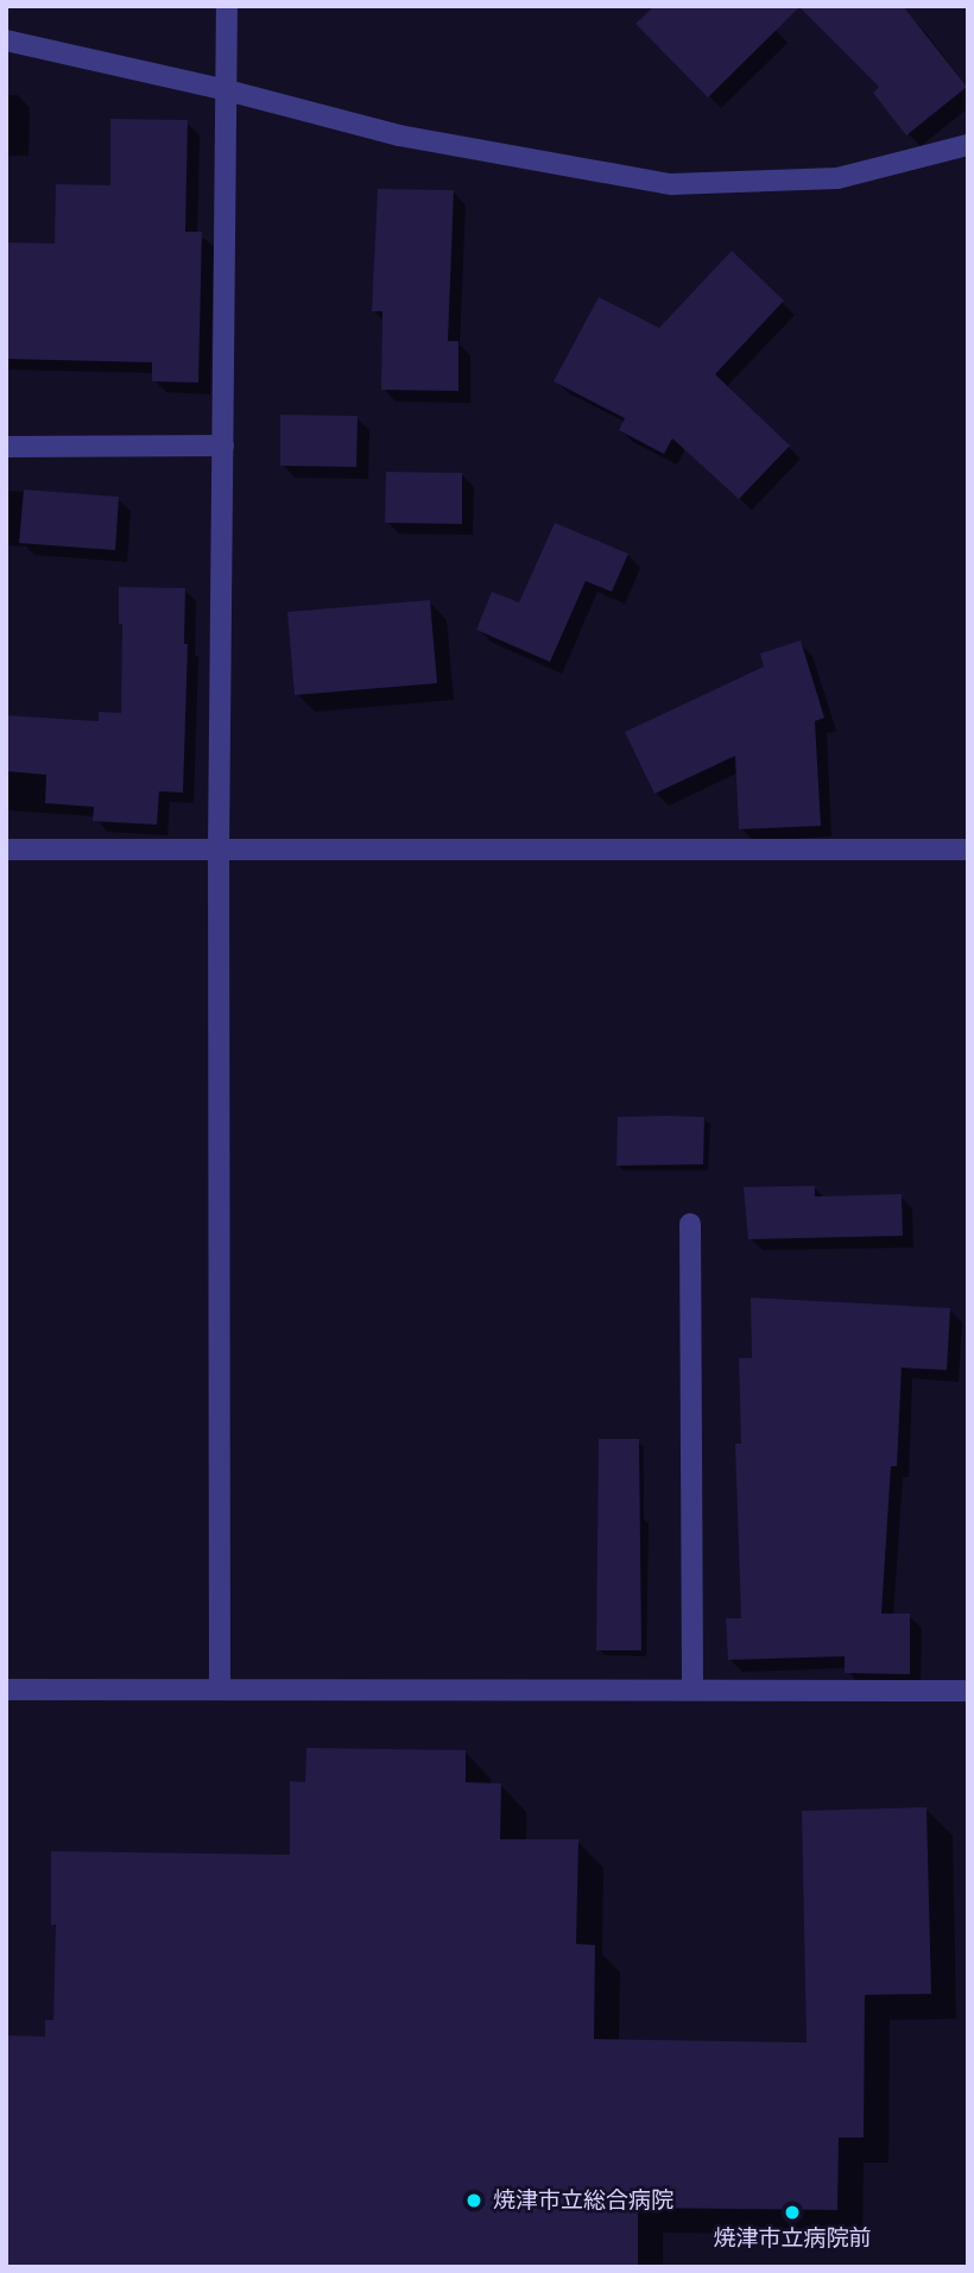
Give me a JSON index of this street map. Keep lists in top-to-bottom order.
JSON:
{
  "places": ["焼津市立総合病院", "焼津市立病院前"]
}
